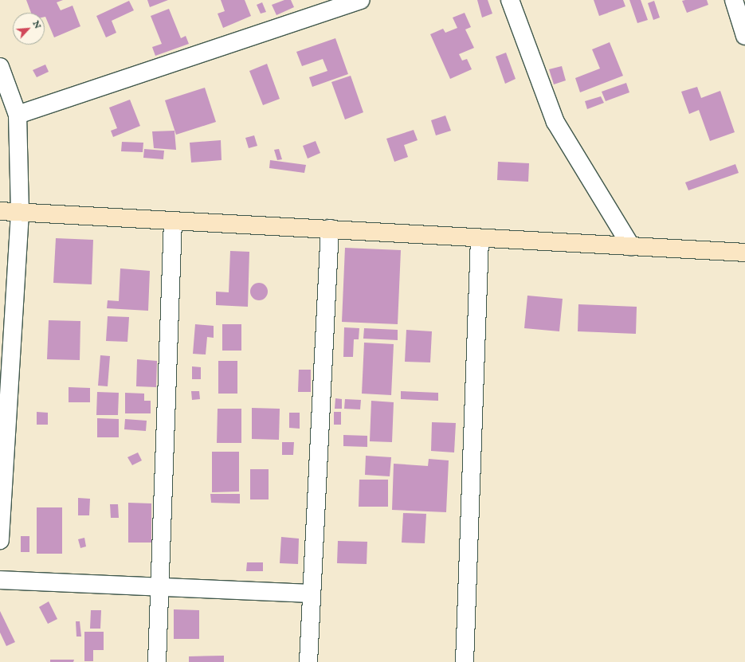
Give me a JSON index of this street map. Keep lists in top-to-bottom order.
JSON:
{
  "north": "top right"
}
